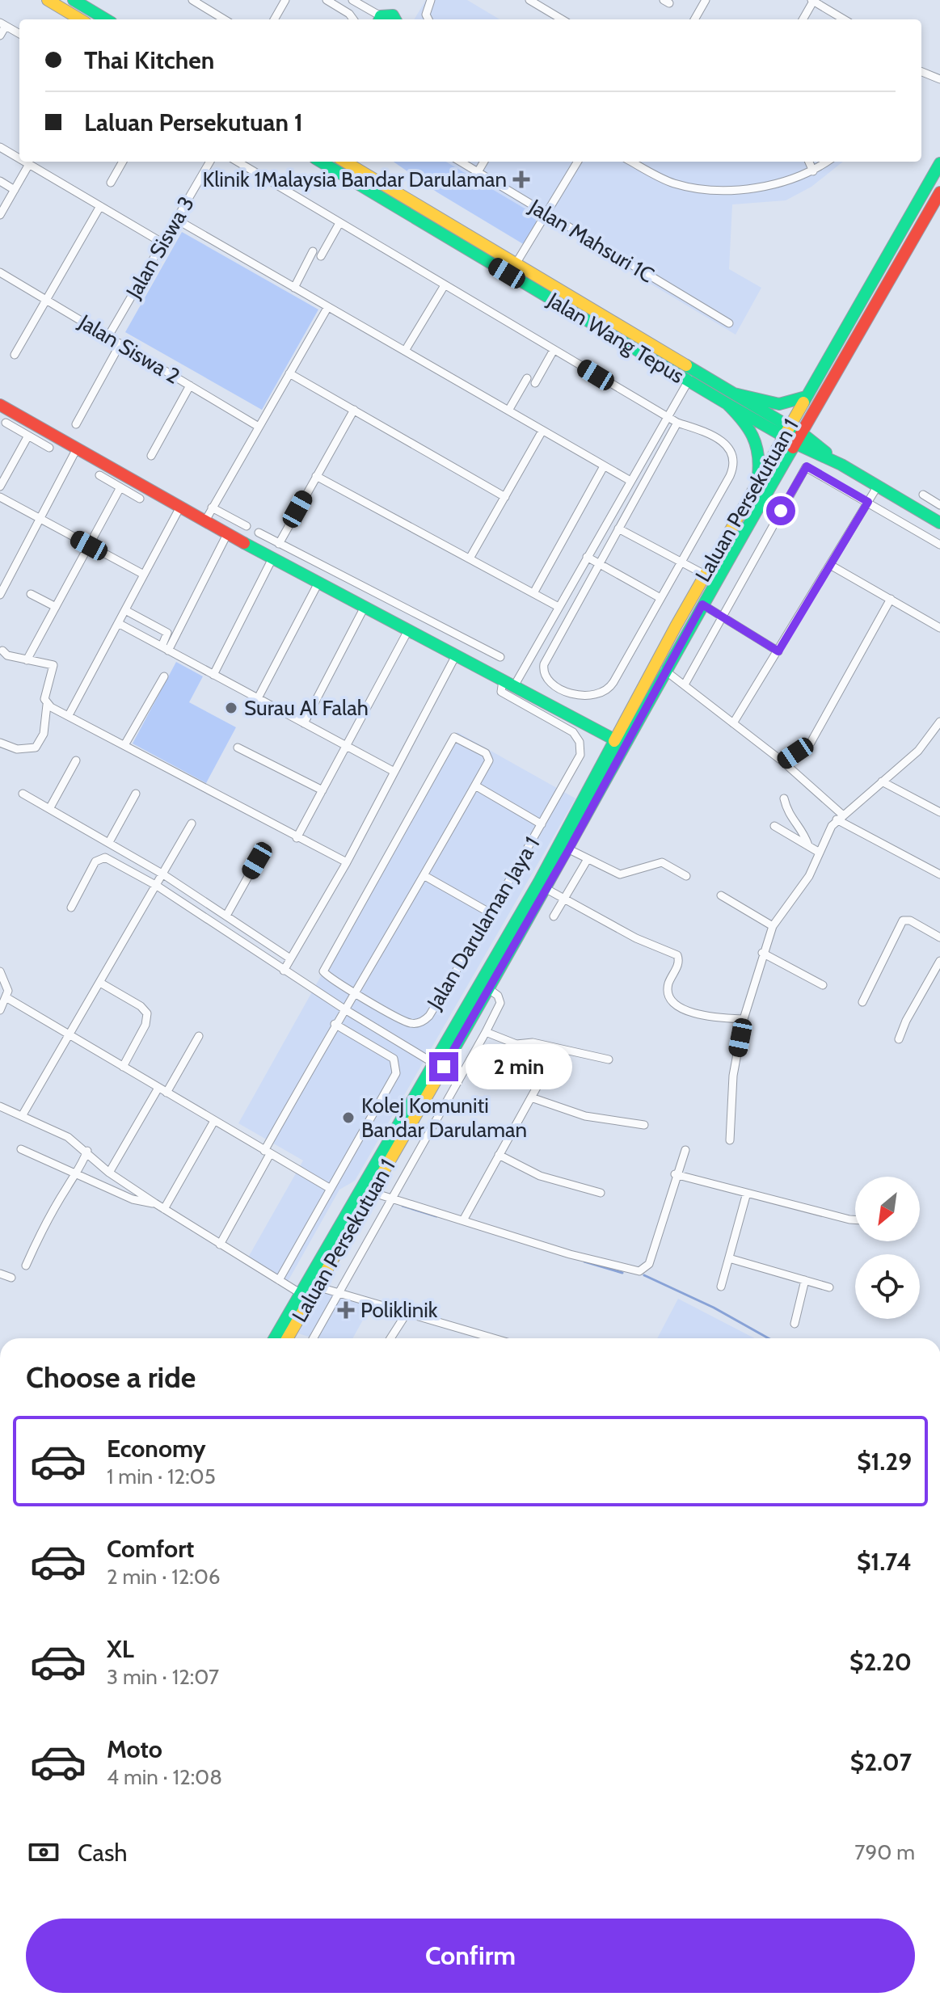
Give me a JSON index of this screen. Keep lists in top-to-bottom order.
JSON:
{
  "streets": {
    "main road": ["Jalan Wang Tepus", "Laluan Persekutuan 1"],
    "street": [
      "Jalan Mahsuri 1C",
      "Jalan Siswa 3",
      "Jalan Siswa 2",
      "Jalan Darulaman Jaya 1"
    ]
  },
  "crossings": [
    ["Jalan Siswa 3", "Jalan Siswa 2"],
    ["Jalan Wang Tepus", "Laluan Persekutuan 1"]
  ],
  "places": {
    "health": ["Klinik 1Malaysia Bandar Darulaman", "Poliklinik"],
    "other": ["Surau Al Falah", "Kolej Komuniti Bandar Darulaman"]
  },
  "north": "bottom left",
  "page": {
    "banner": ["Thai Kitchen", "Laluan Persekutuan 1"],
    "bubble": "2 min",
    "heading": "Choose a ride",
    "list": [
      {
        "name": "Economy",
        "note": "1 min · 12:05",
        "value": "$1.29"
      },
      {
        "name": "Comfort",
        "note": "2 min · 12:06",
        "value": "$1.74"
      },
      {
        "name": "XL",
        "note": "3 min · 12:07",
        "value": "$2.20"
      },
      {
        "name": "Moto",
        "note": "4 min · 12:08",
        "value": "$2.07"
      }
    ],
    "pay": ["Cash", "790 m"],
    "buttons": "Confirm"
  }
}
